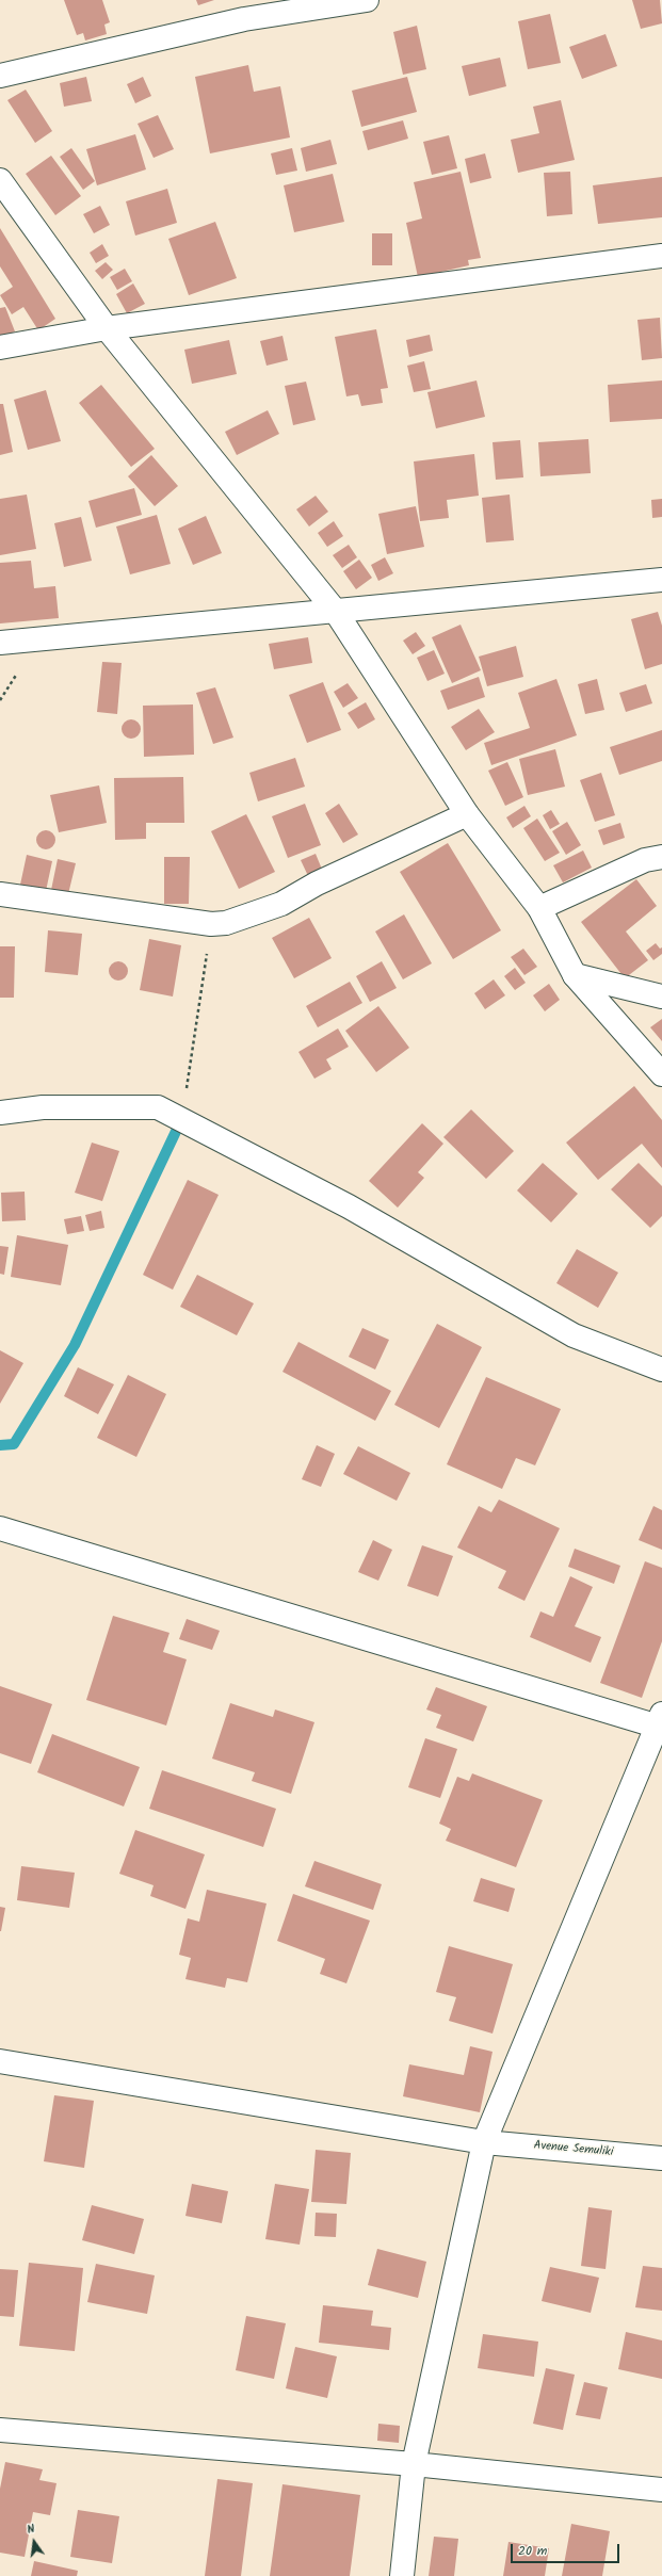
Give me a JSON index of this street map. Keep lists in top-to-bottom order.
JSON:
{
  "streets": {
    "street": ["Avenue Semuliki"]
  },
  "scale_bar": "20 m",
  "north": "top"
}
